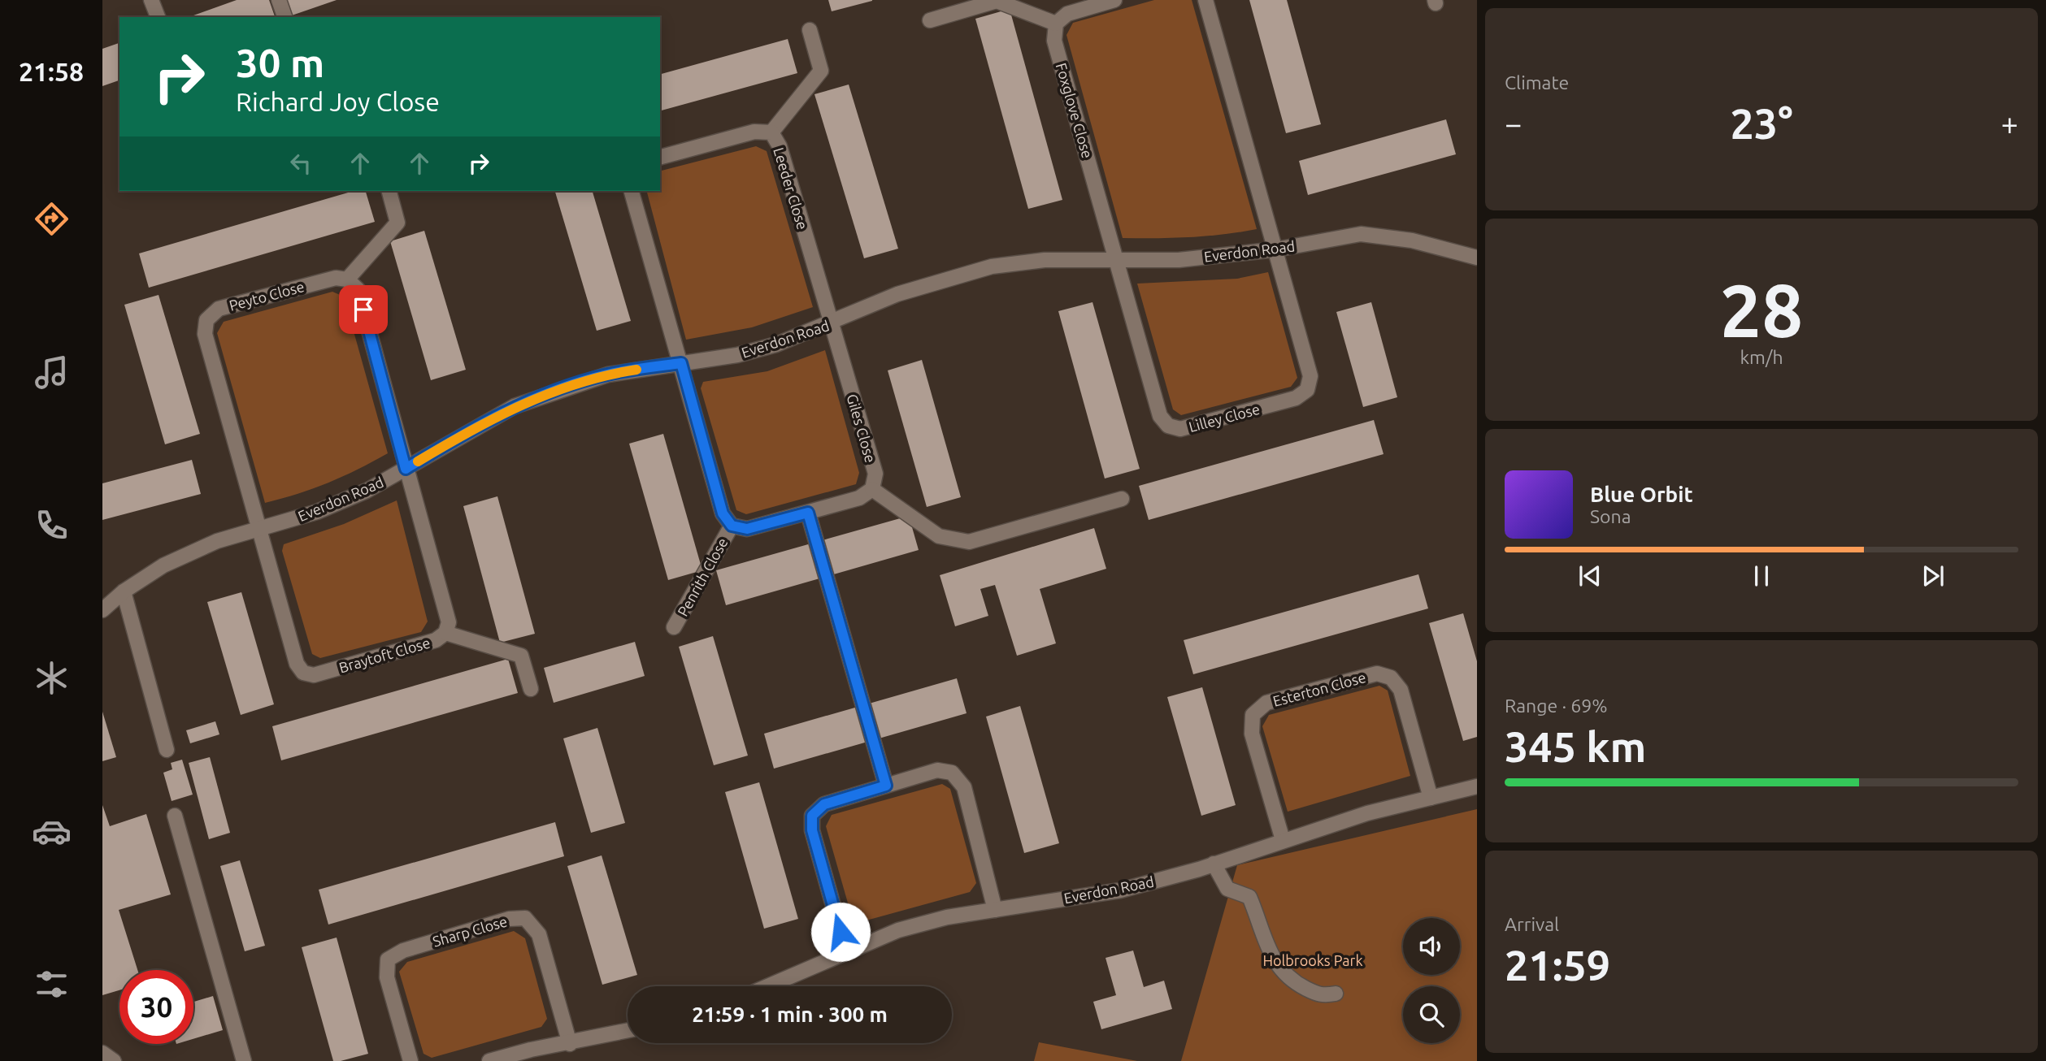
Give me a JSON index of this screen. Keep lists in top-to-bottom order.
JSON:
{
  "streets": {
    "street": [
      "Foxglove Close",
      "Leeder Close",
      "Everdon Road",
      "Peyto Close",
      "Lilley Close",
      "Giles Close",
      "Penrith Close",
      "Braytoft Close",
      "Esterton Close",
      "Sharp Close"
    ]
  },
  "crossings": [
    ["Foxglove Close", "Everdon Road"],
    ["Foxglove Close", "Lilley Close"],
    ["Leeder Close", "Everdon Road"],
    ["Leeder Close", "Giles Close"],
    ["Everdon Road", "Peyto Close"],
    ["Everdon Road", "Lilley Close"],
    ["Everdon Road", "Giles Close"],
    ["Everdon Road", "Braytoft Close"],
    ["Everdon Road", "Esterton Close"],
    ["Peyto Close", "Braytoft Close"]
  ],
  "parks": ["Holbrooks Park"],
  "page": {
    "tabs": "21:58",
    "tile": [
      "Climate",
      ["28", "km/h"],
      ["Range · 69%", "345 km"],
      ["Arrival", "21:59"]
    ],
    "turn": ["30 m", "Richard Joy Close"],
    "heat": ["−", "23°", "+"],
    "song": ["Blue Orbit", "Sona"],
    "limit": "30",
    "trip": "21:59 · 1 min · 300 m"
  }
}
